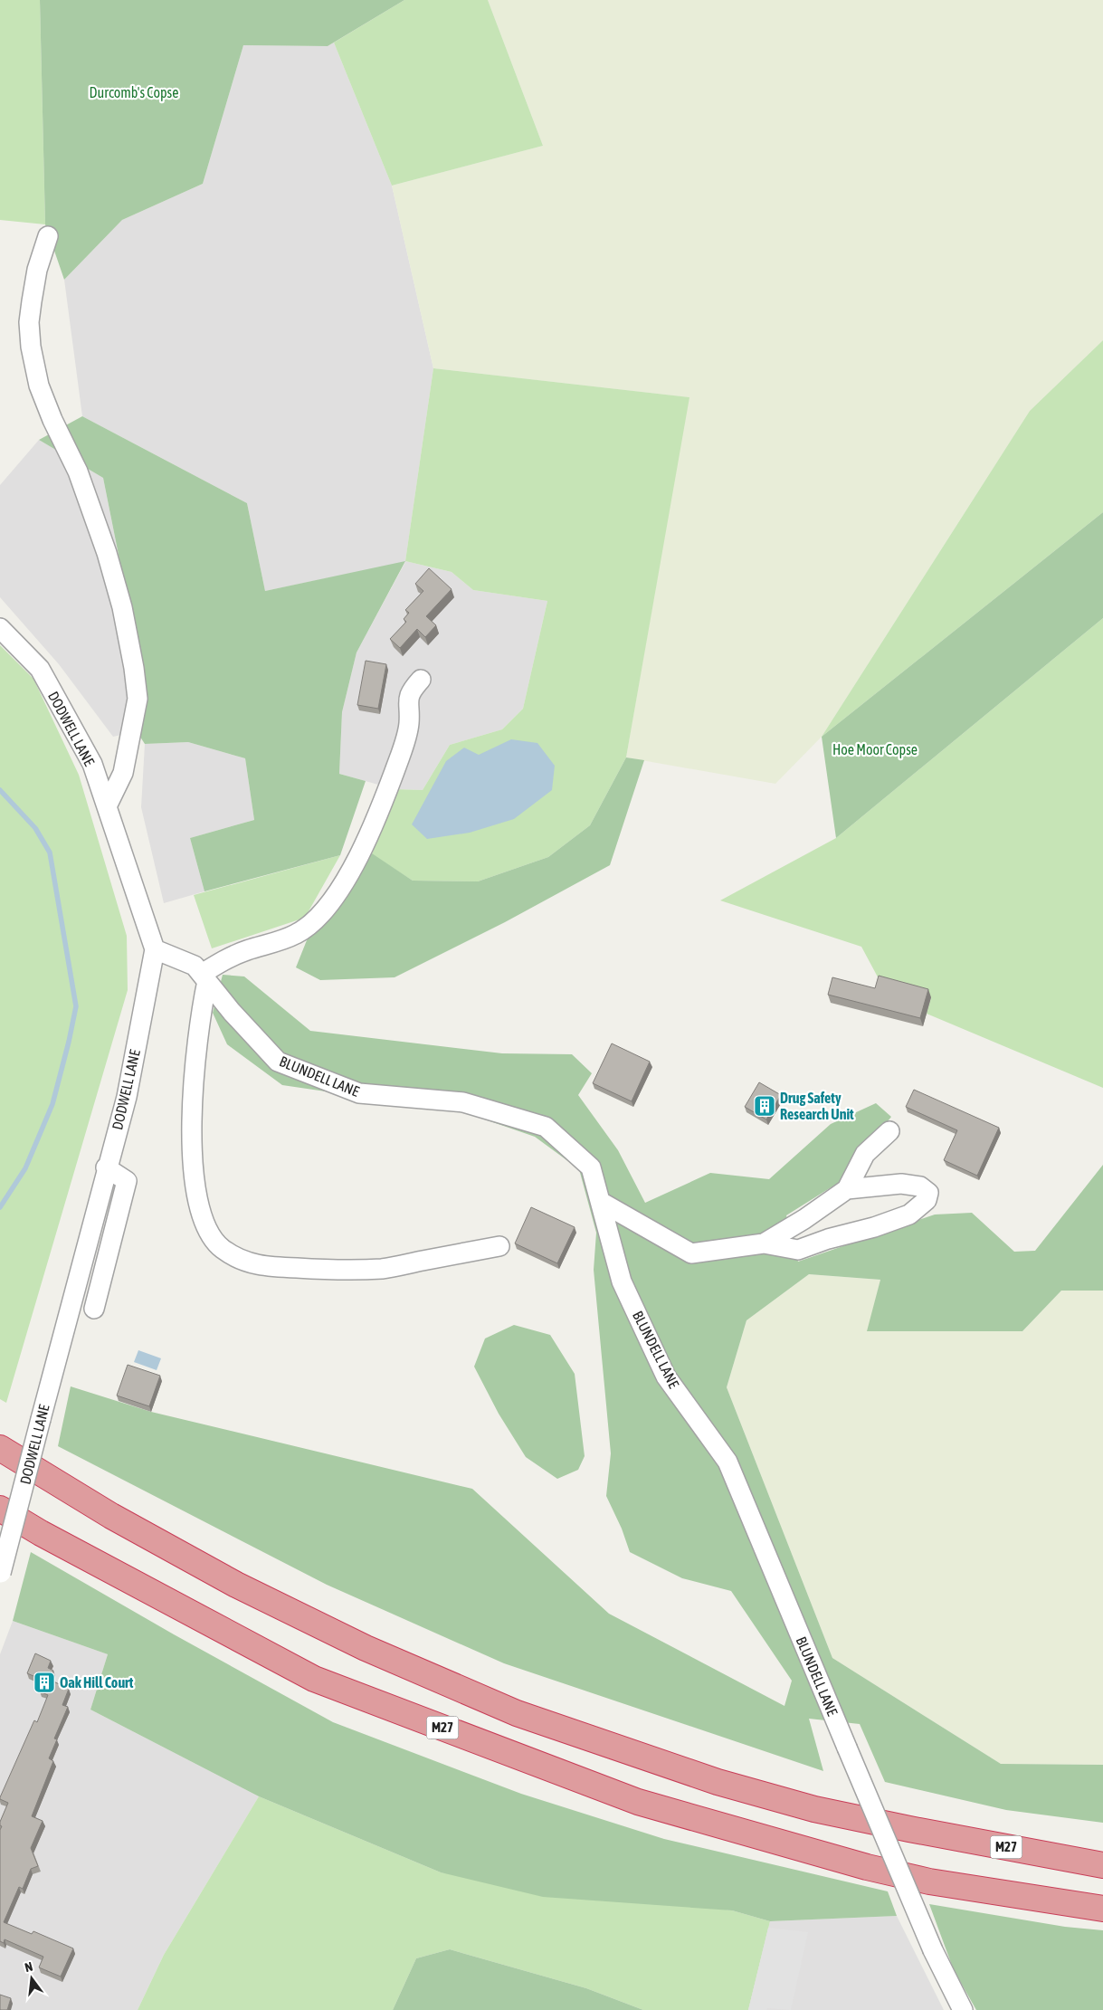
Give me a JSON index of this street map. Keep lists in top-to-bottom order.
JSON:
{
  "streets": {
    "highway": ["M27"],
    "street": ["DODWELL LANE", "BLUNDELL LANE"]
  },
  "crossings": [
    ["DODWELL LANE", "BLUNDELL LANE"]
  ],
  "parks": ["Durcomb's Copse", "Hoe Moor Copse"],
  "places": {
    "building": ["Drug Safety Research Unit", "Oak Hill Court"]
  },
  "north": "top"
}
